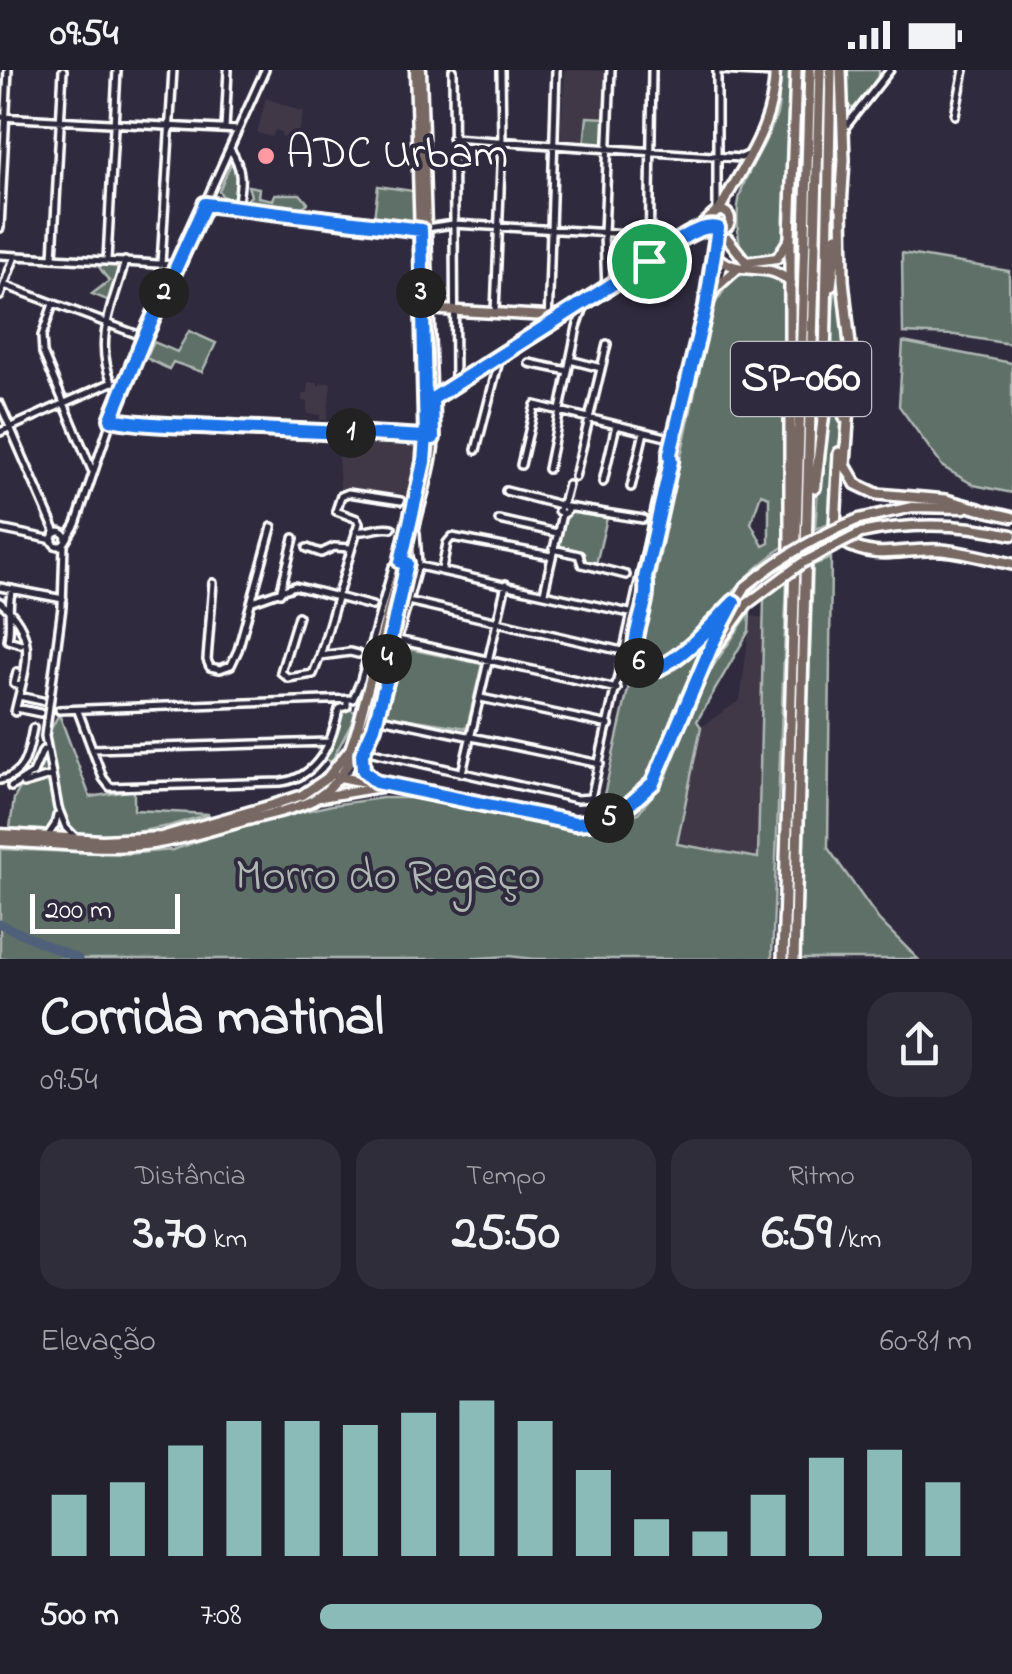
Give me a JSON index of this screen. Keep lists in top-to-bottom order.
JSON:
{
  "streets": {
    "highway": ["SP-060"]
  },
  "parks": ["Morro do Regaço"],
  "places": ["ADC Urbam"],
  "scale_bar": "200 m",
  "page": {
    "status": "09:54",
    "pins": [
      "2",
      "3",
      "1",
      "4",
      "6",
      "5"
    ],
    "scale": "200 m",
    "heading": ["Corrida matinal", "09:54"],
    "stats": [
      ["Distância", "3.70 km"],
      ["Tempo", "25:50"],
      ["Ritmo", "6:59 /km"]
    ],
    "chart": ["Elevação", "60–81 m"],
    "list": [
      {
        "name": "500 m",
        "note": "7:08"
      }
    ]
  }
}
